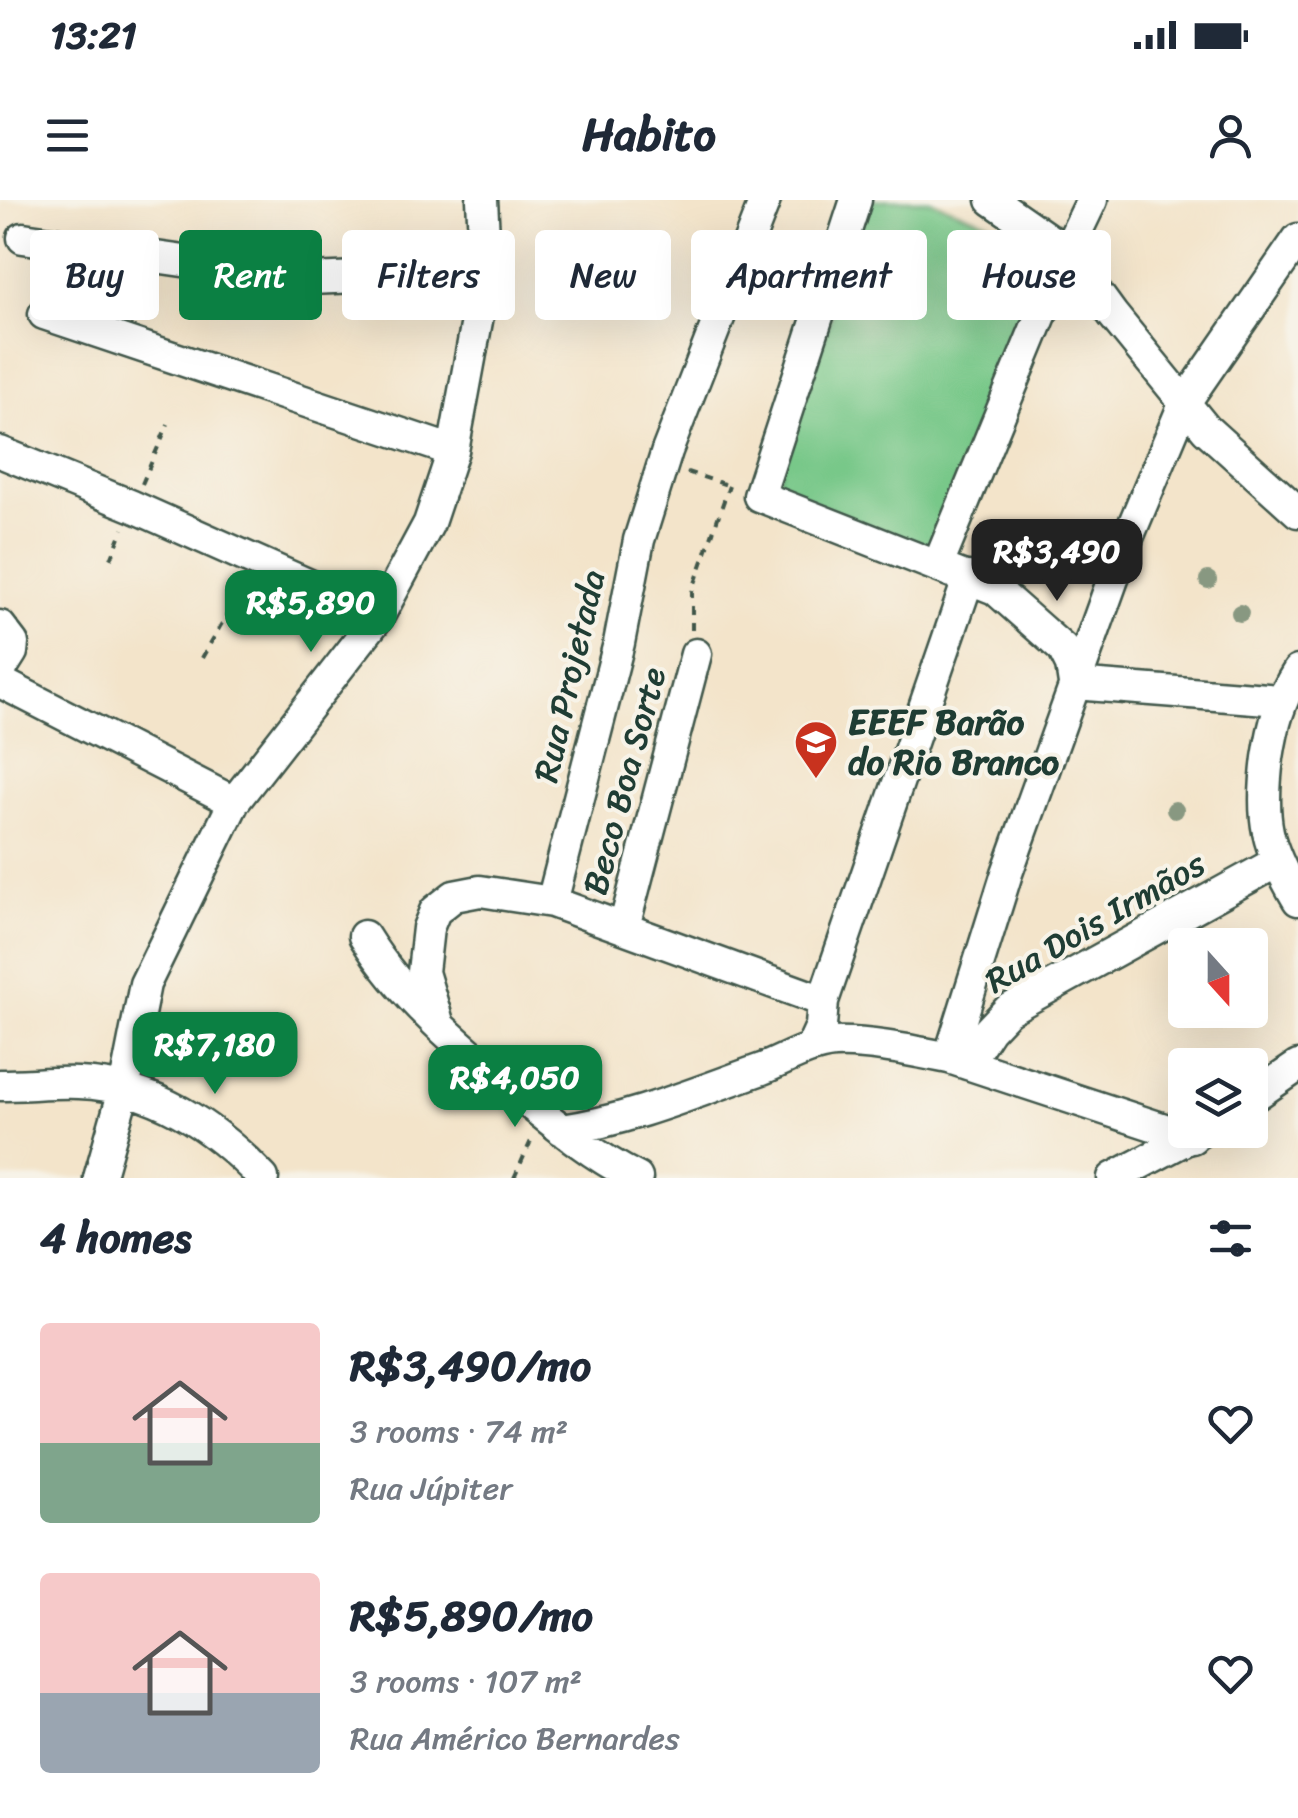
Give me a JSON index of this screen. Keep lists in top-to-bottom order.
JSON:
{
  "streets": {
    "street": ["Rua Projetada", "Beco Boa Sorte", "Rua Dois Irmãos"]
  },
  "places": {
    "school or university": ["EEEF Barão do Rio Branco"]
  },
  "north": "bottom",
  "page": {
    "status": "13:21",
    "header": "Habito",
    "chip": [
      "Buy",
      "Rent",
      "Filters",
      "New",
      "Apartment",
      "House"
    ],
    "price": [
      "R$3,490",
      "R$5,890",
      "R$7,180",
      "R$4,050"
    ],
    "heading": "4 homes",
    "list": [
      {
        "name": "R$3,490/mo",
        "note": "3 rooms · 74 m² · Rua Júpiter"
      },
      {
        "name": "R$5,890/mo",
        "note": "3 rooms · 107 m² · Rua Américo Bernardes"
      }
    ]
  }
}
